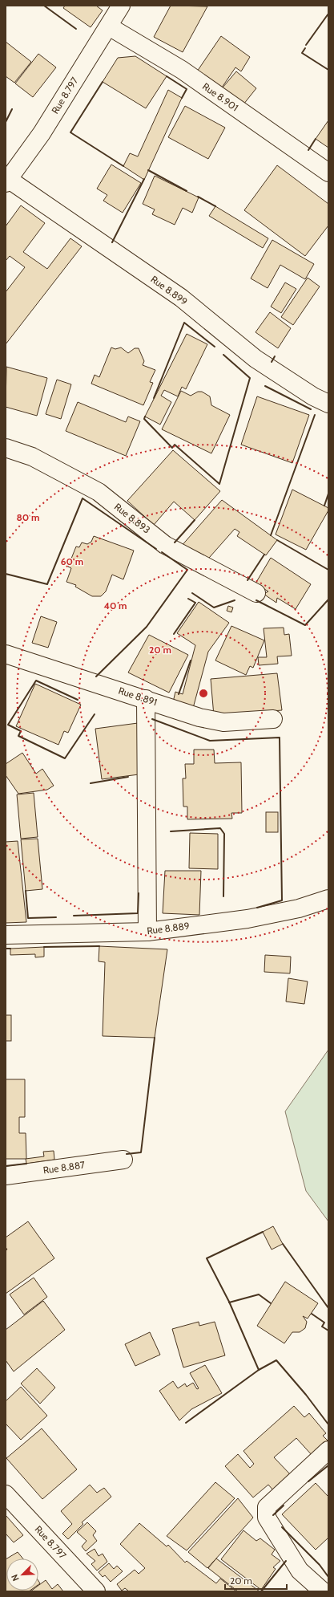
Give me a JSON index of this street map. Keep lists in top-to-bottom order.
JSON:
{
  "streets": {
    "street": [
      "Rue 8.797",
      "Rue 8.901",
      "Rue 8.899",
      "Rue 8.893",
      "Rue 8.891",
      "Rue 8.889",
      "Rue 8.887"
    ]
  },
  "crossings": [
    ["Rue 8.797", "Rue 8.901"],
    ["Rue 8.797", "Rue 8.899"]
  ],
  "scale_bar": "20 m",
  "north": "bottom left",
  "rings": [
    "80 m",
    "60 m",
    "40 m",
    "20 m"
  ]
}
